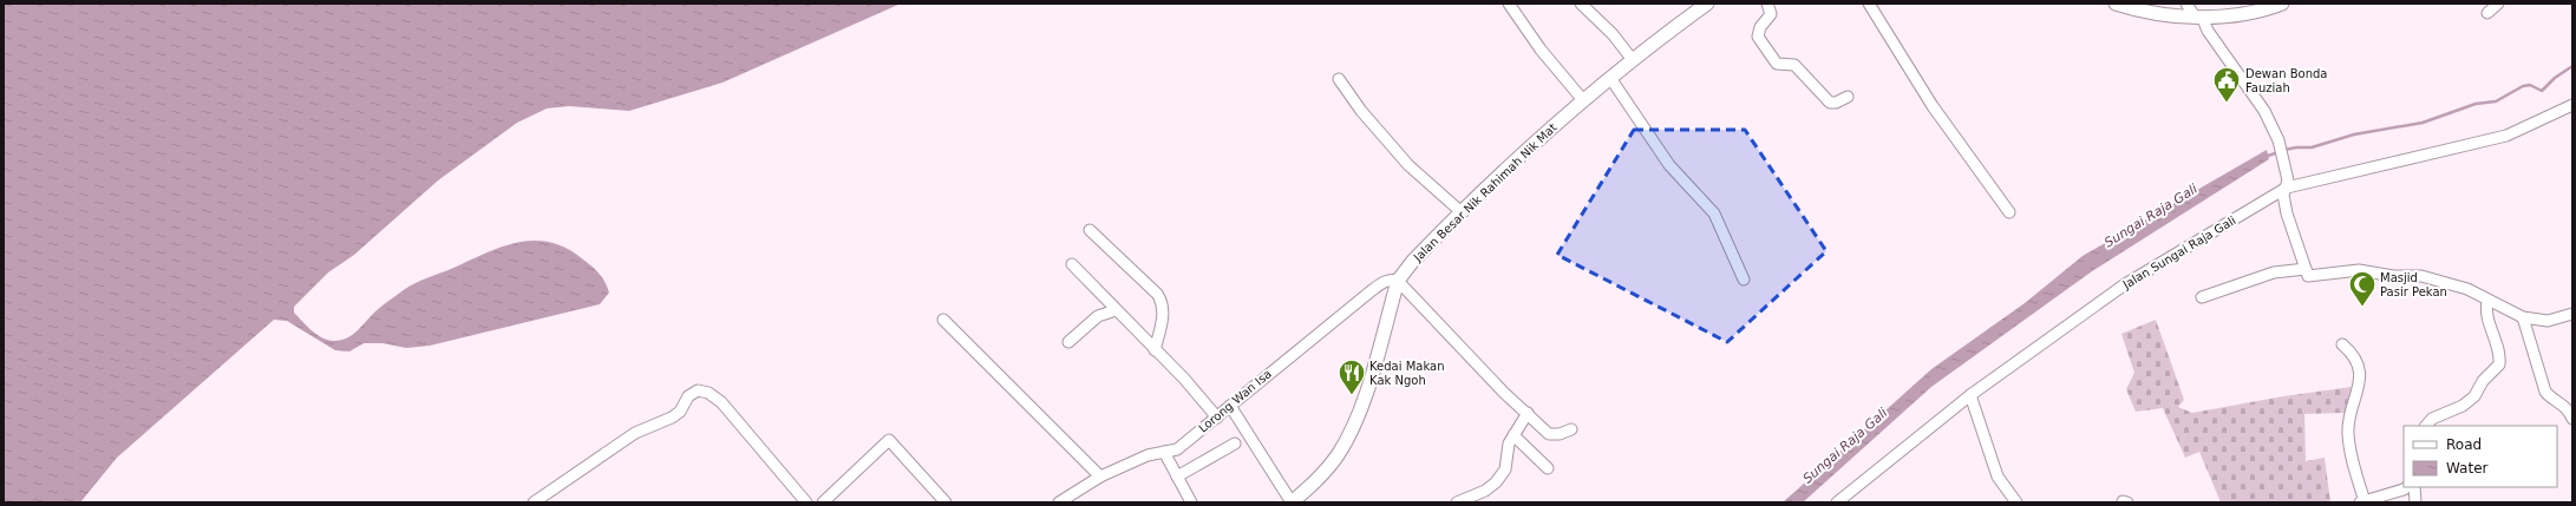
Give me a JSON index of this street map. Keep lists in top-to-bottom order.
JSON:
{
  "streets": {
    "street": ["Jalan Besar Nik Rahimah Nik Mat", "Jalan Sungai Raja Gali", "Lorong Wan Isa"]
  },
  "crossings": [
    ["Jalan Besar Nik Rahimah Nik Mat", "Lorong Wan Isa"]
  ],
  "water": ["Sungai Raja Gali"],
  "places": {
    "public building": ["Dewan Bonda Fauziah"],
    "mosque": ["Masjid Pasir Pekan"],
    "restaurant": ["Kedai Makan Kak Ngoh"]
  },
  "legend": ["Road", "Water"]
}
